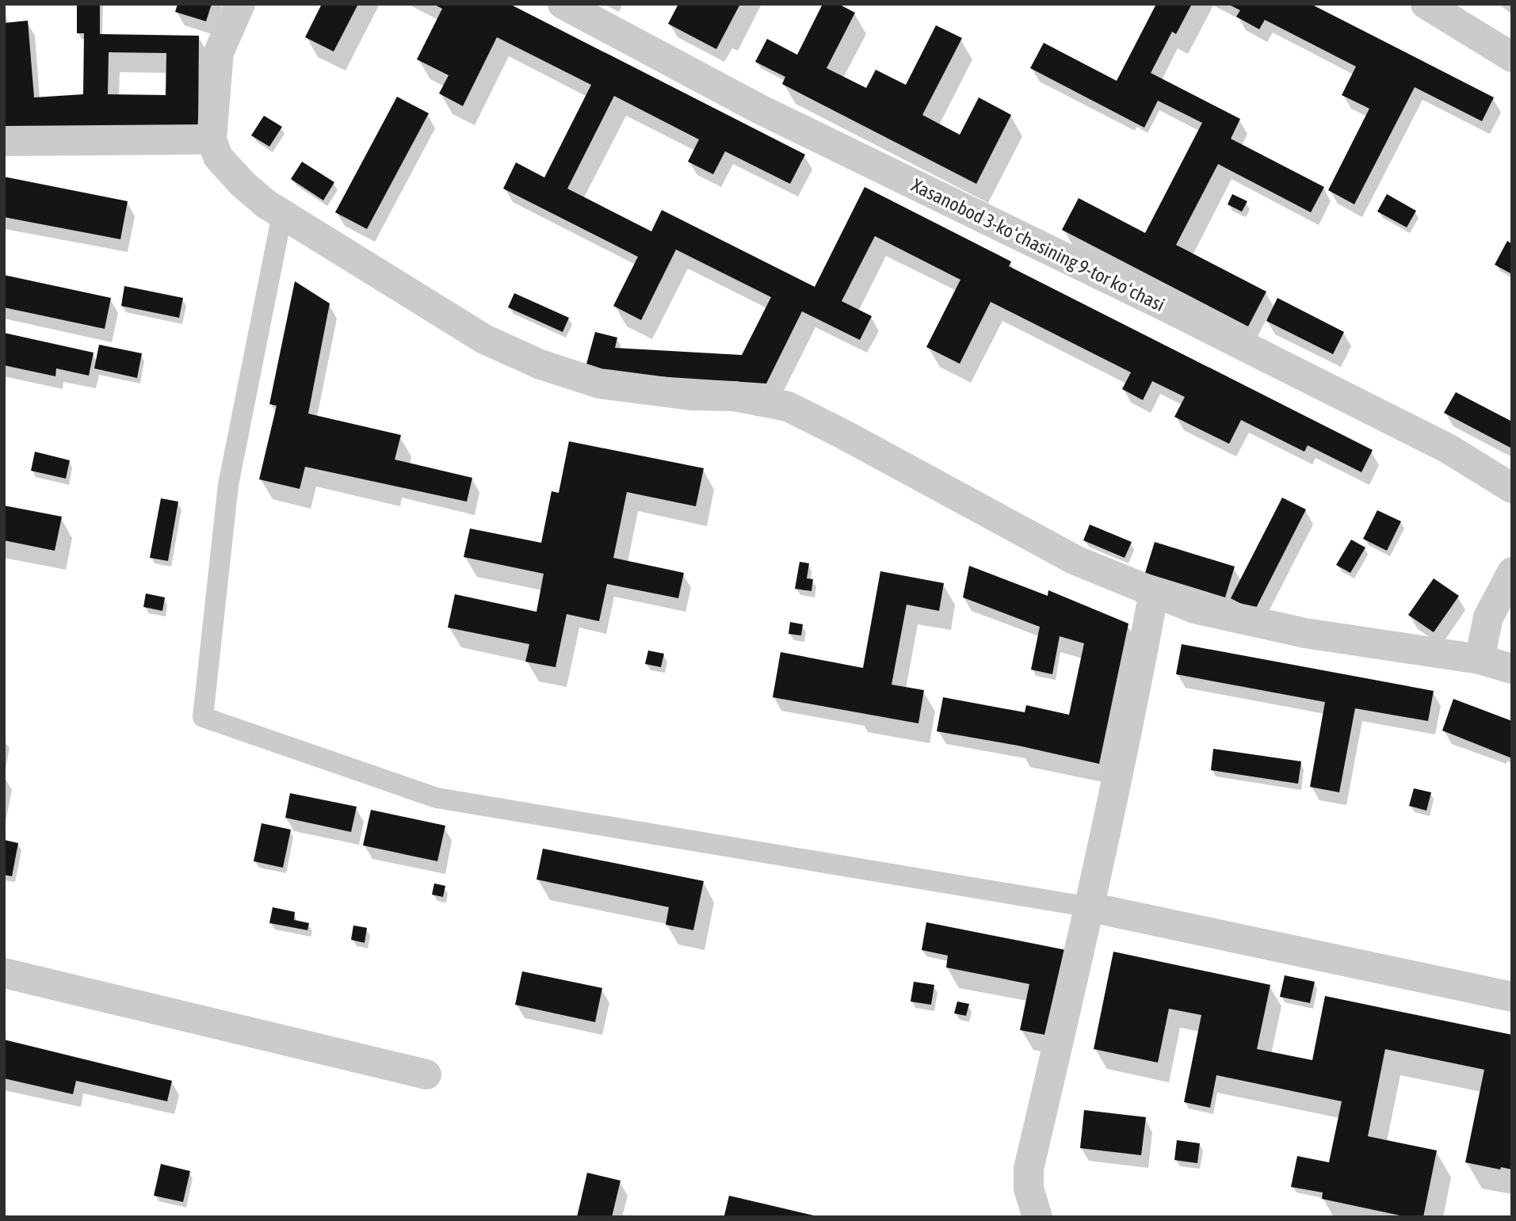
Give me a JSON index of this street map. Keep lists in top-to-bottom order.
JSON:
{
  "streets": {
    "street": ["Xasanobod 3-koʻchasining 9-tor koʻchasi"]
  }
}
